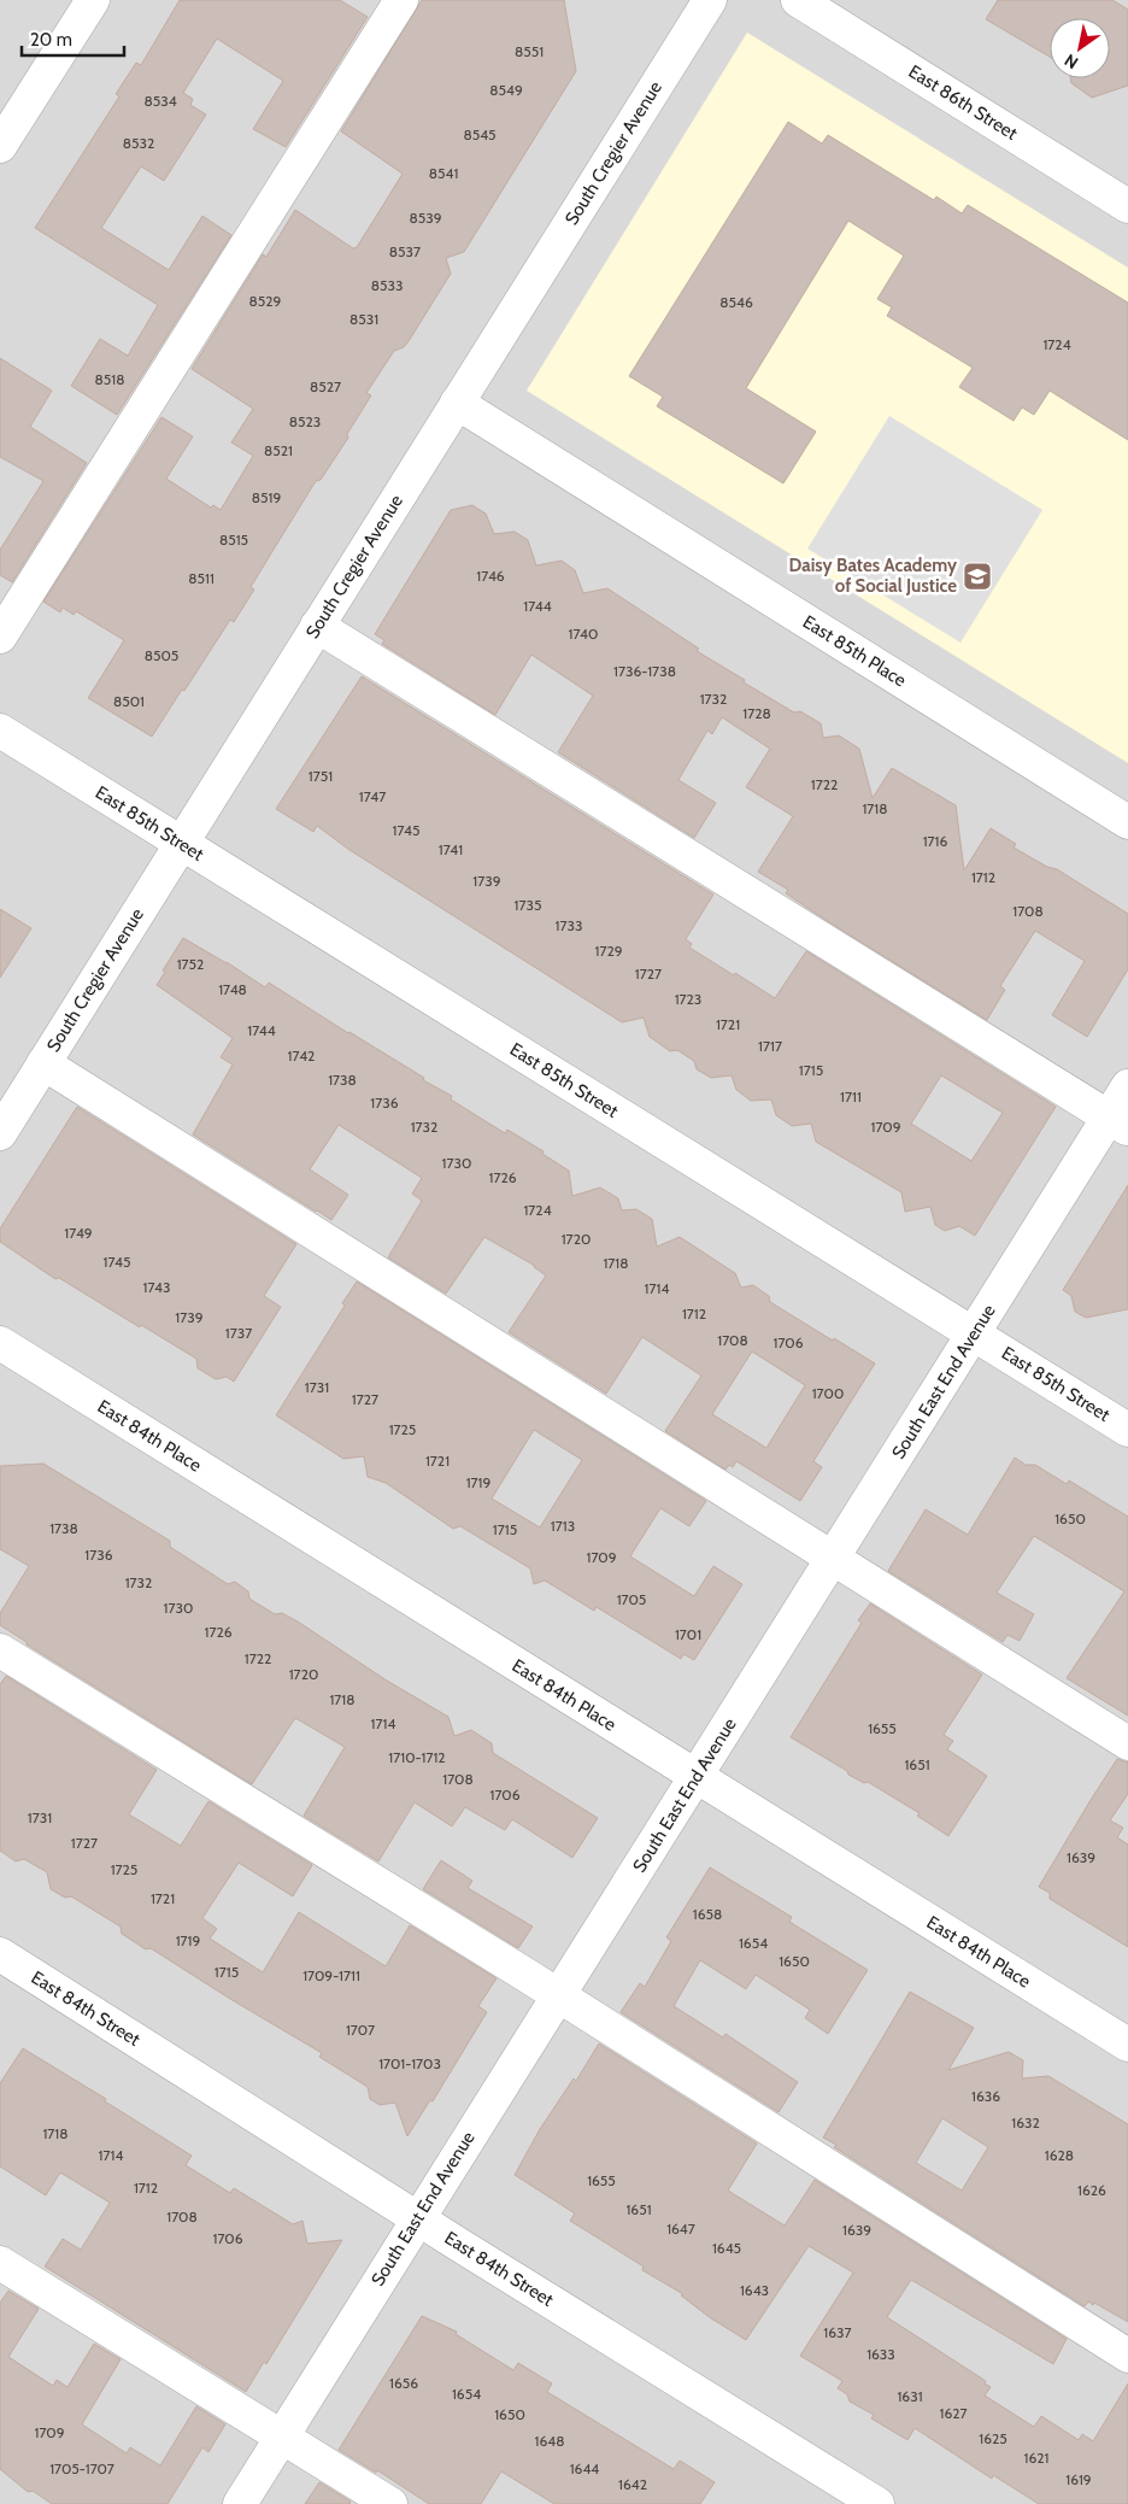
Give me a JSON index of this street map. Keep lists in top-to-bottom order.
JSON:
{
  "streets": {
    "street": [
      "East 86th Street",
      "South Cregier Avenue",
      "East 85th Place",
      "East 85th Street",
      "South East End Avenue",
      "East 84th Place",
      "East 84th Street"
    ]
  },
  "crossings": [
    ["South Cregier Avenue", "East 85th Place"],
    ["South Cregier Avenue", "East 85th Street"],
    ["East 85th Street", "South East End Avenue"],
    ["South East End Avenue", "East 84th Place"],
    ["South East End Avenue", "East 84th Street"]
  ],
  "places": {
    "school or university": ["Daisy Bates Academy of Social Justice"]
  },
  "house_numbers": [
    "8551",
    "8549",
    "8534",
    "8545",
    "8532",
    "8541",
    "8539",
    "8537",
    "8533",
    "8529",
    "8546",
    "8531",
    "1724",
    "8518",
    "8527",
    "8523",
    "8521",
    "8519",
    "8515",
    "1746",
    "8511",
    "1744",
    "1740",
    "8505",
    "1736-1738",
    "1732",
    "8501",
    "1728",
    "1751",
    "1722",
    "1747",
    "1718",
    "1745",
    "1716",
    "1741",
    "1712",
    "1739",
    "1735",
    "1708",
    "1733",
    "1729",
    "1752",
    "1727",
    "1748",
    "1723",
    "1721",
    "1744",
    "1717",
    "1742",
    "1715",
    "1738",
    "1711",
    "1736",
    "1732",
    "1709",
    "1730",
    "1726",
    "1724",
    "1749",
    "1720",
    "1745",
    "1718",
    "1743",
    "1714",
    "1712",
    "1739",
    "1737",
    "1708",
    "1706",
    "1731",
    "1700",
    "1727",
    "1725",
    "1721",
    "1719",
    "1650",
    "1713",
    "1738",
    "1715",
    "1736",
    "1709",
    "1732",
    "1705",
    "1730",
    "1726",
    "1701",
    "1722",
    "1720",
    "1718",
    "1714",
    "1655",
    "1710-1712",
    "1651",
    "1708",
    "1706",
    "1731",
    "1727",
    "1639",
    "1725",
    "1721",
    "1658",
    "1719",
    "1654",
    "1650",
    "1715",
    "1709-1711",
    "1707",
    "1701-1703",
    "1636",
    "1632",
    "1718",
    "1714",
    "1628",
    "1655",
    "1712",
    "1626",
    "1651",
    "1708",
    "1647",
    "1639",
    "1706",
    "1645",
    "1643",
    "1637",
    "1633",
    "1656",
    "1654",
    "1631",
    "1627",
    "1650",
    "1709",
    "1625",
    "1648",
    "1621",
    "1705-1707",
    "1644",
    "1619",
    "1642"
  ],
  "scale_bar": "20 m",
  "north": "bottom left"
}
